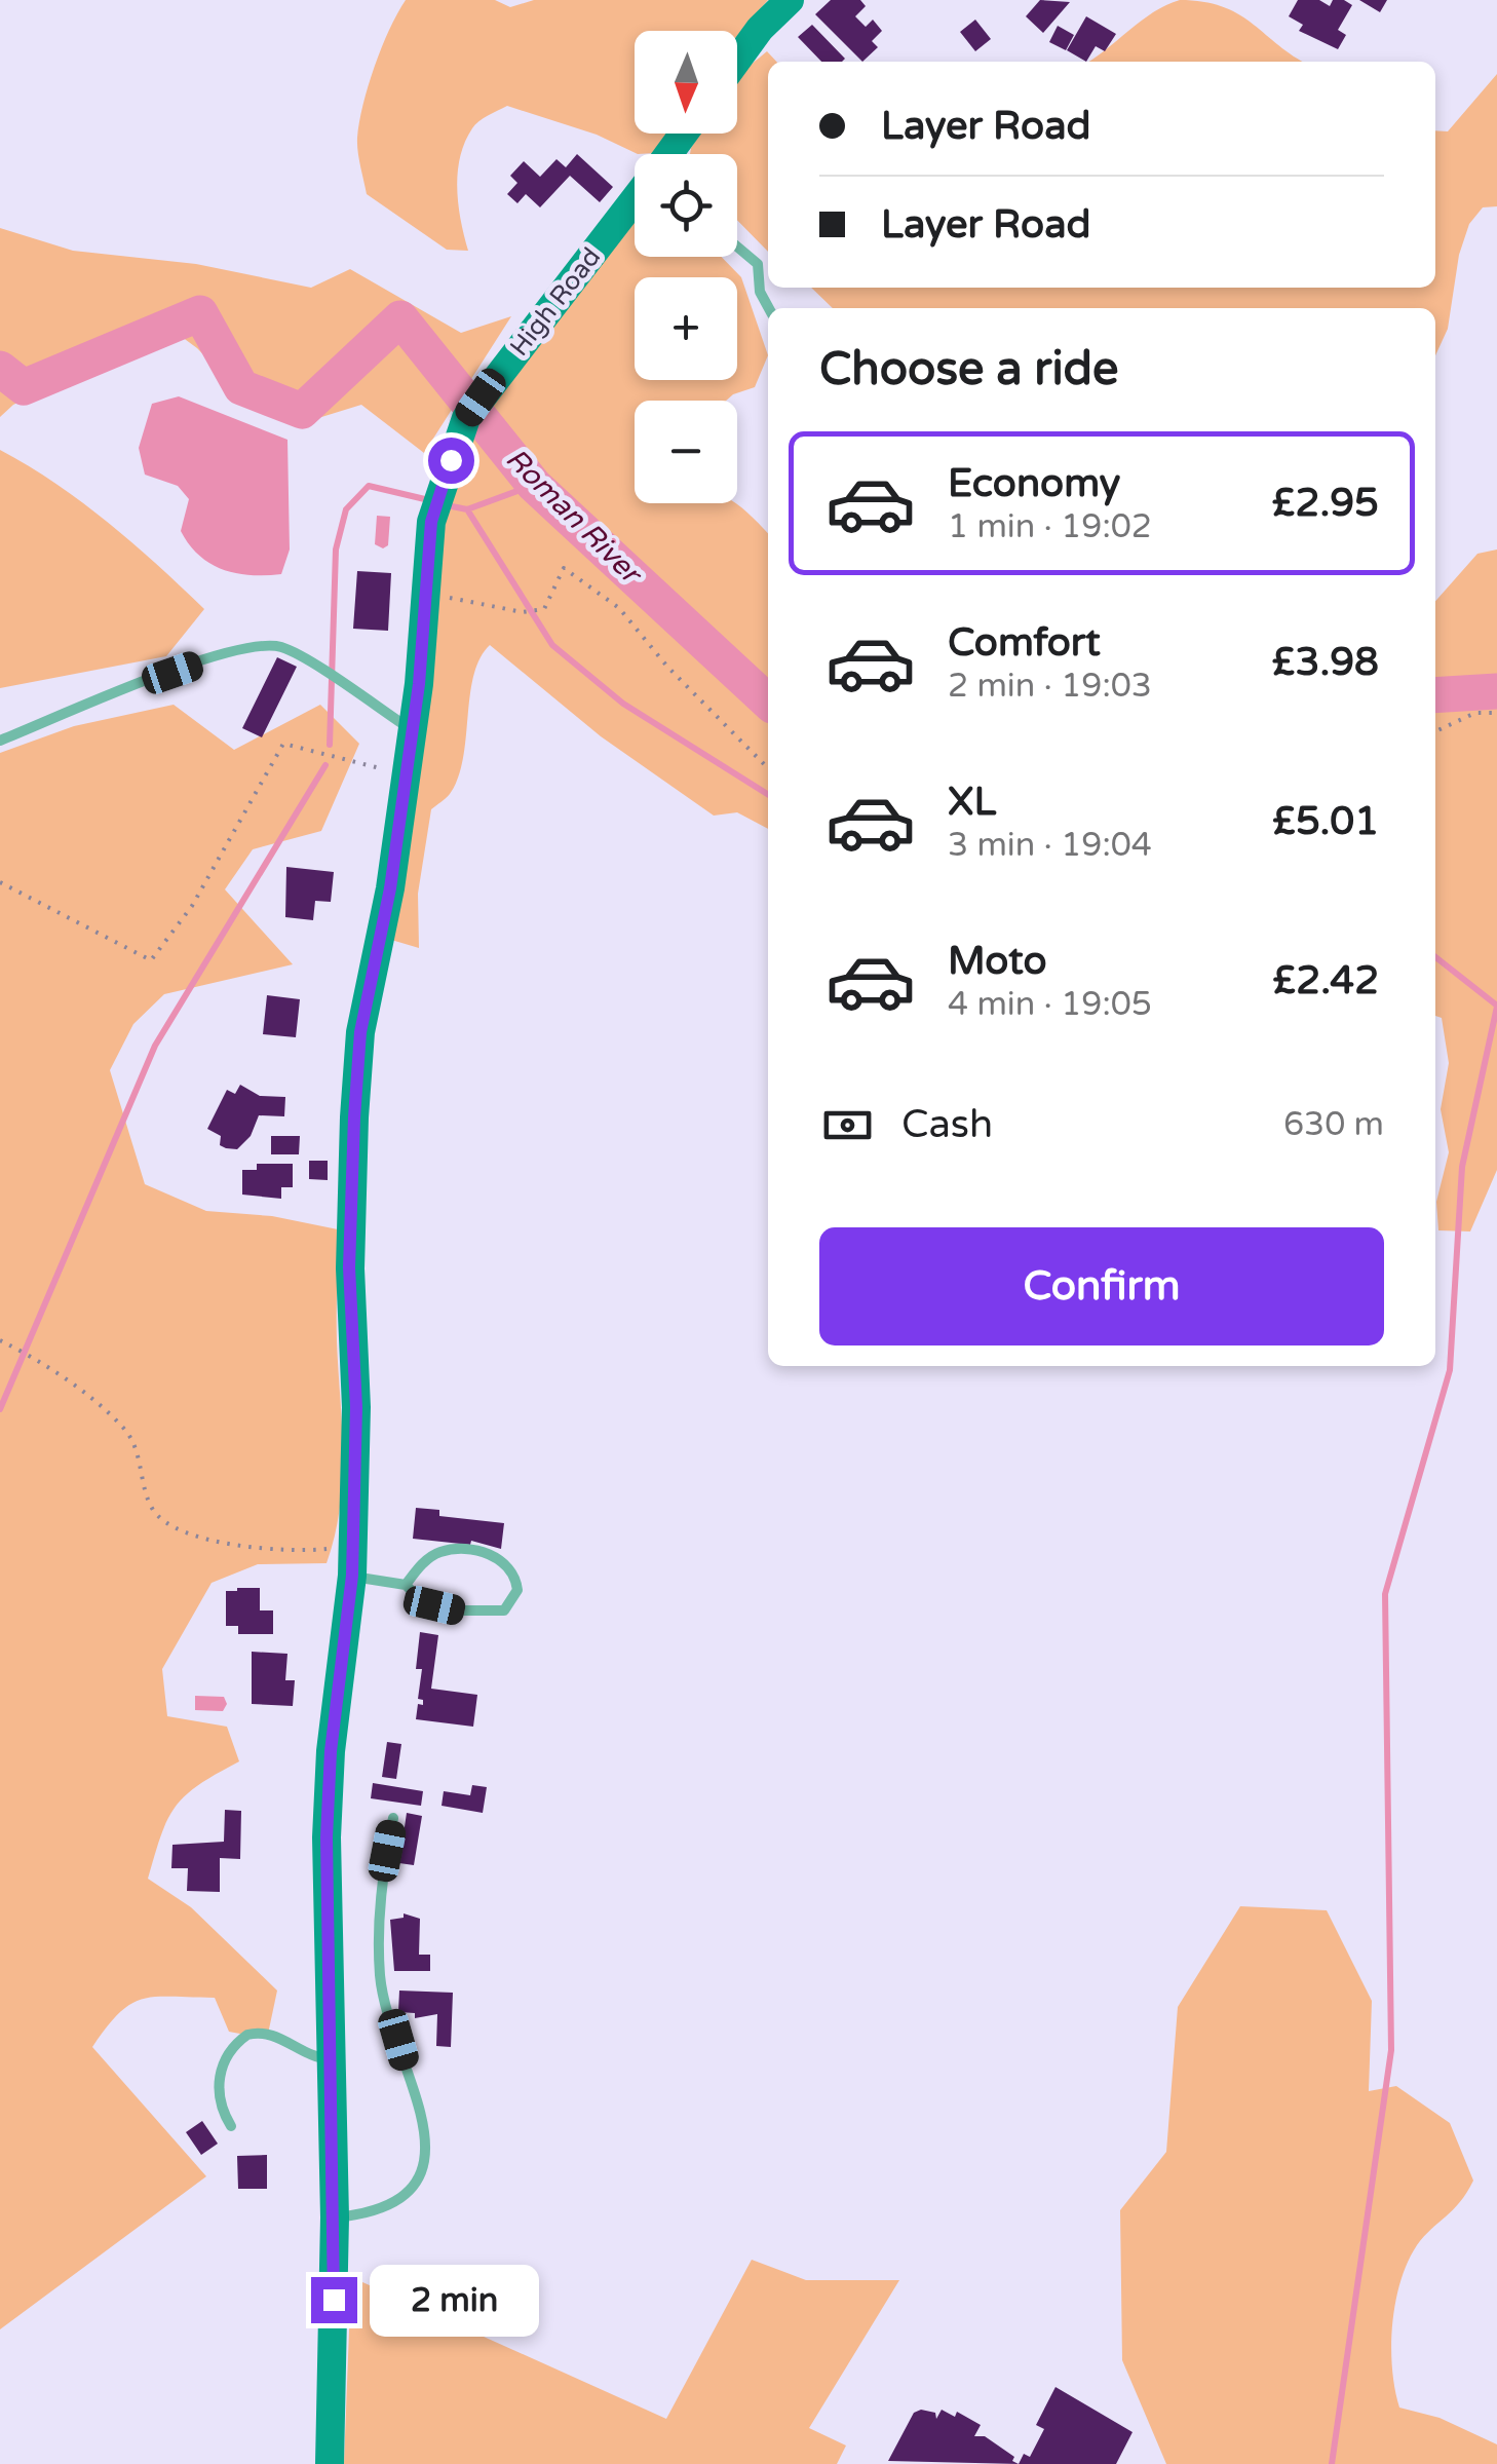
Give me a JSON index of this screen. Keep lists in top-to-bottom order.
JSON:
{
  "streets": {
    "main road": ["High Road"]
  },
  "water": ["Roman River"],
  "north": "bottom",
  "page": {
    "map_buttons": ["+", "−"],
    "banner": ["Layer Road", "Layer Road"],
    "heading": "Choose a ride",
    "list": [
      {
        "name": "Economy",
        "note": "1 min · 19:02",
        "value": "£2.95"
      },
      {
        "name": "Comfort",
        "note": "2 min · 19:03",
        "value": "£3.98"
      },
      {
        "name": "XL",
        "note": "3 min · 19:04",
        "value": "£5.01"
      },
      {
        "name": "Moto",
        "note": "4 min · 19:05",
        "value": "£2.42"
      }
    ],
    "pay": ["Cash", "630 m"],
    "buttons": "Confirm",
    "bubble": "2 min"
  }
}
